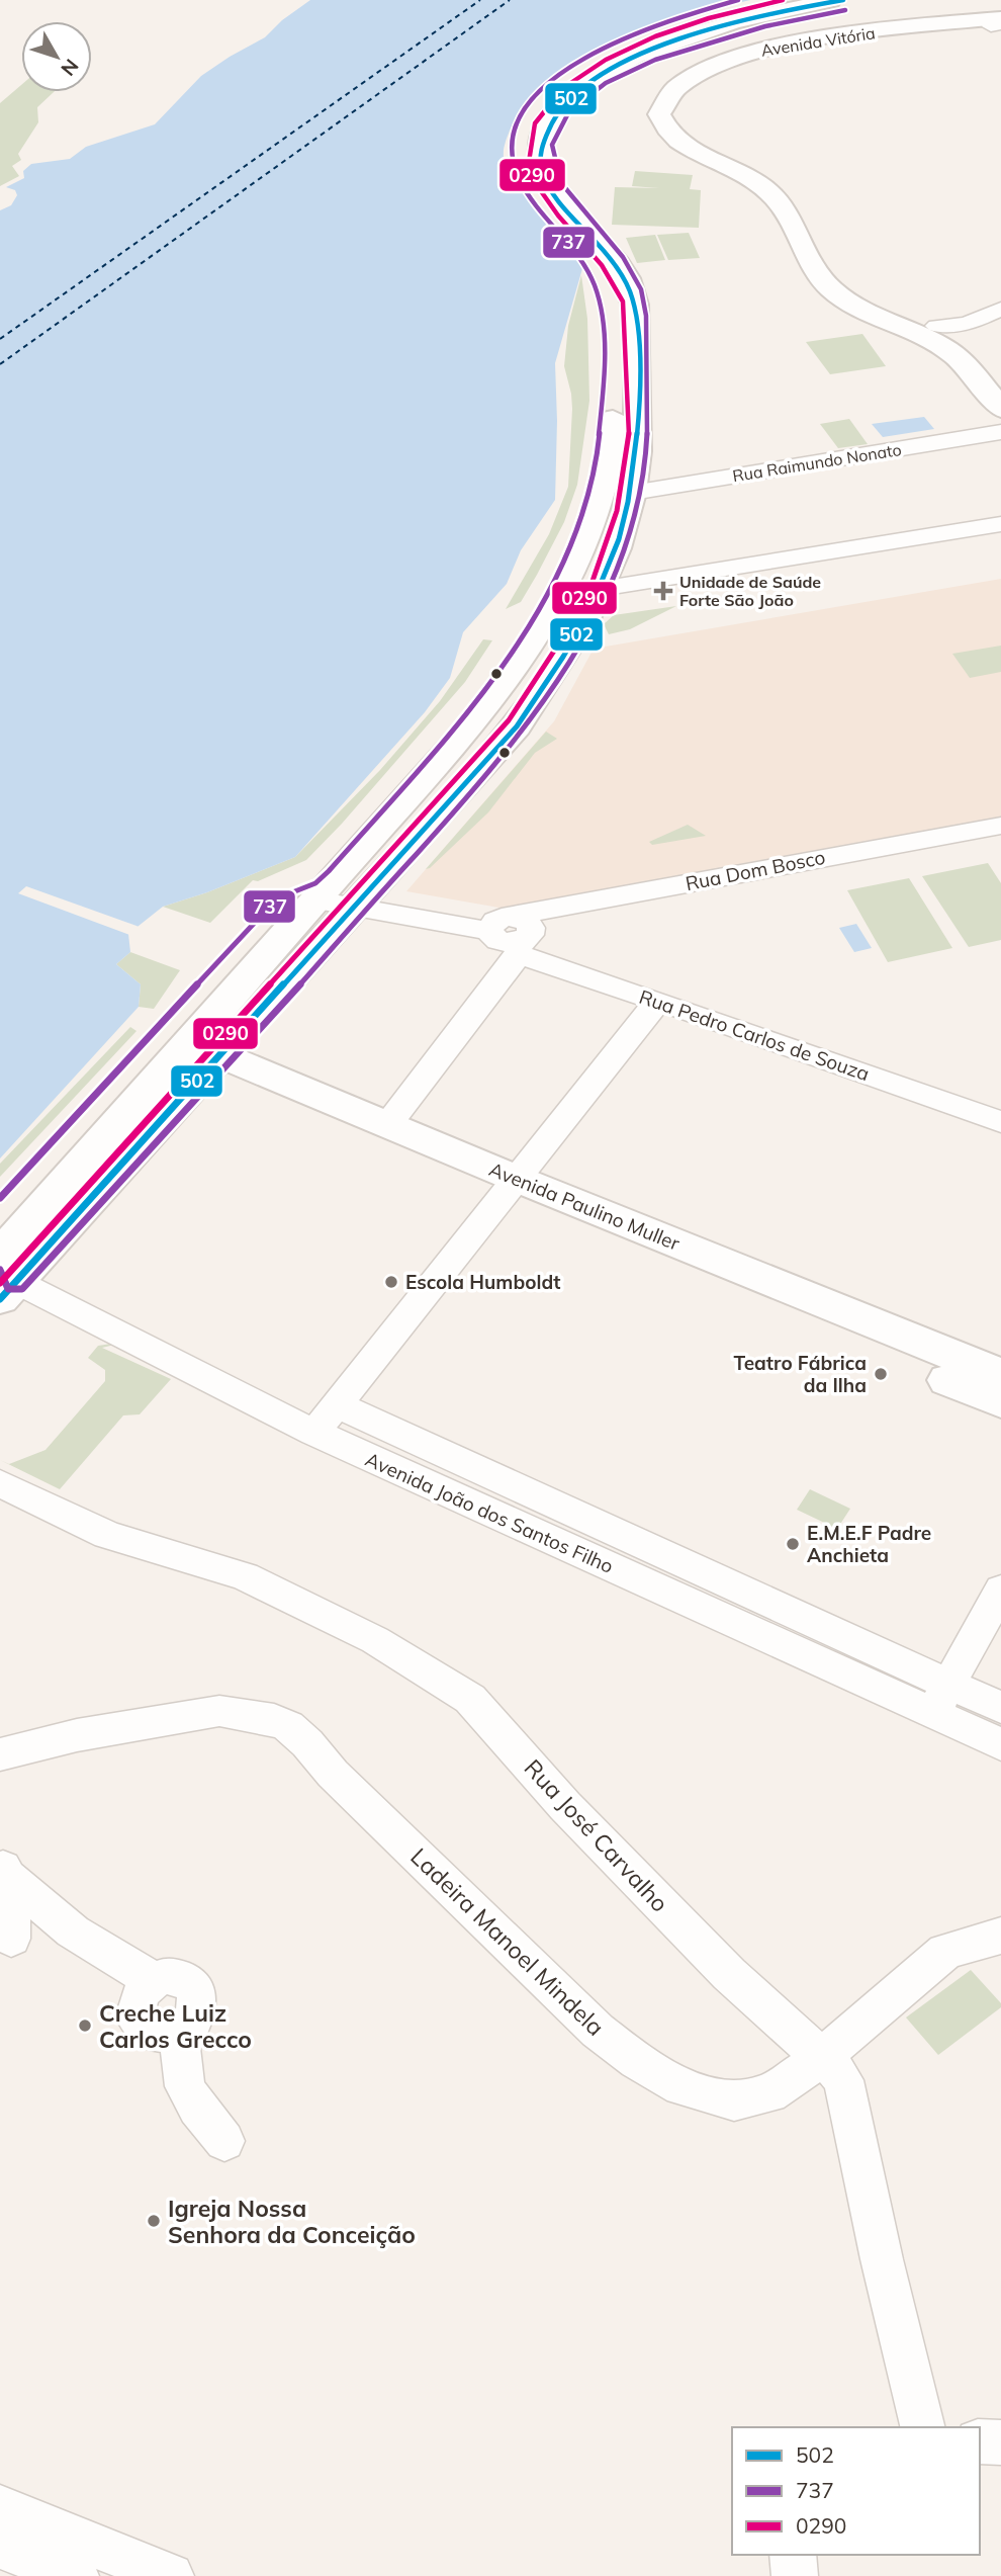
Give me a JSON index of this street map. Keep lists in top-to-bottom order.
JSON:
{
  "streets": {
    "main road": ["Avenida Vitória", "Avenida Paulino Muller"],
    "street": [
      "Rua Raimundo Nonato",
      "Rua Dom Bosco",
      "Rua Pedro Carlos de Souza",
      "Avenida João dos Santos Filho",
      "Rua José Carvalho",
      "Ladeira Manoel Mindela"
    ]
  },
  "crossings": [
    ["Rua Dom Bosco", "Rua Pedro Carlos de Souza"],
    ["Rua José Carvalho", "Ladeira Manoel Mindela"]
  ],
  "places": {
    "health": ["Unidade de Saúde Forte São João"],
    "other": [
      "Escola Humboldt",
      "Teatro Fábrica da Ilha",
      "E.M.E.F Padre Anchieta",
      "Creche Luiz Carlos Grecco",
      "Igreja Nossa Senhora da Conceição"
    ]
  },
  "lines": ["transit line 502", "transit line 737", "transit line 0290"],
  "legend": ["502", "737", "0290"],
  "north": "bottom right"
}
